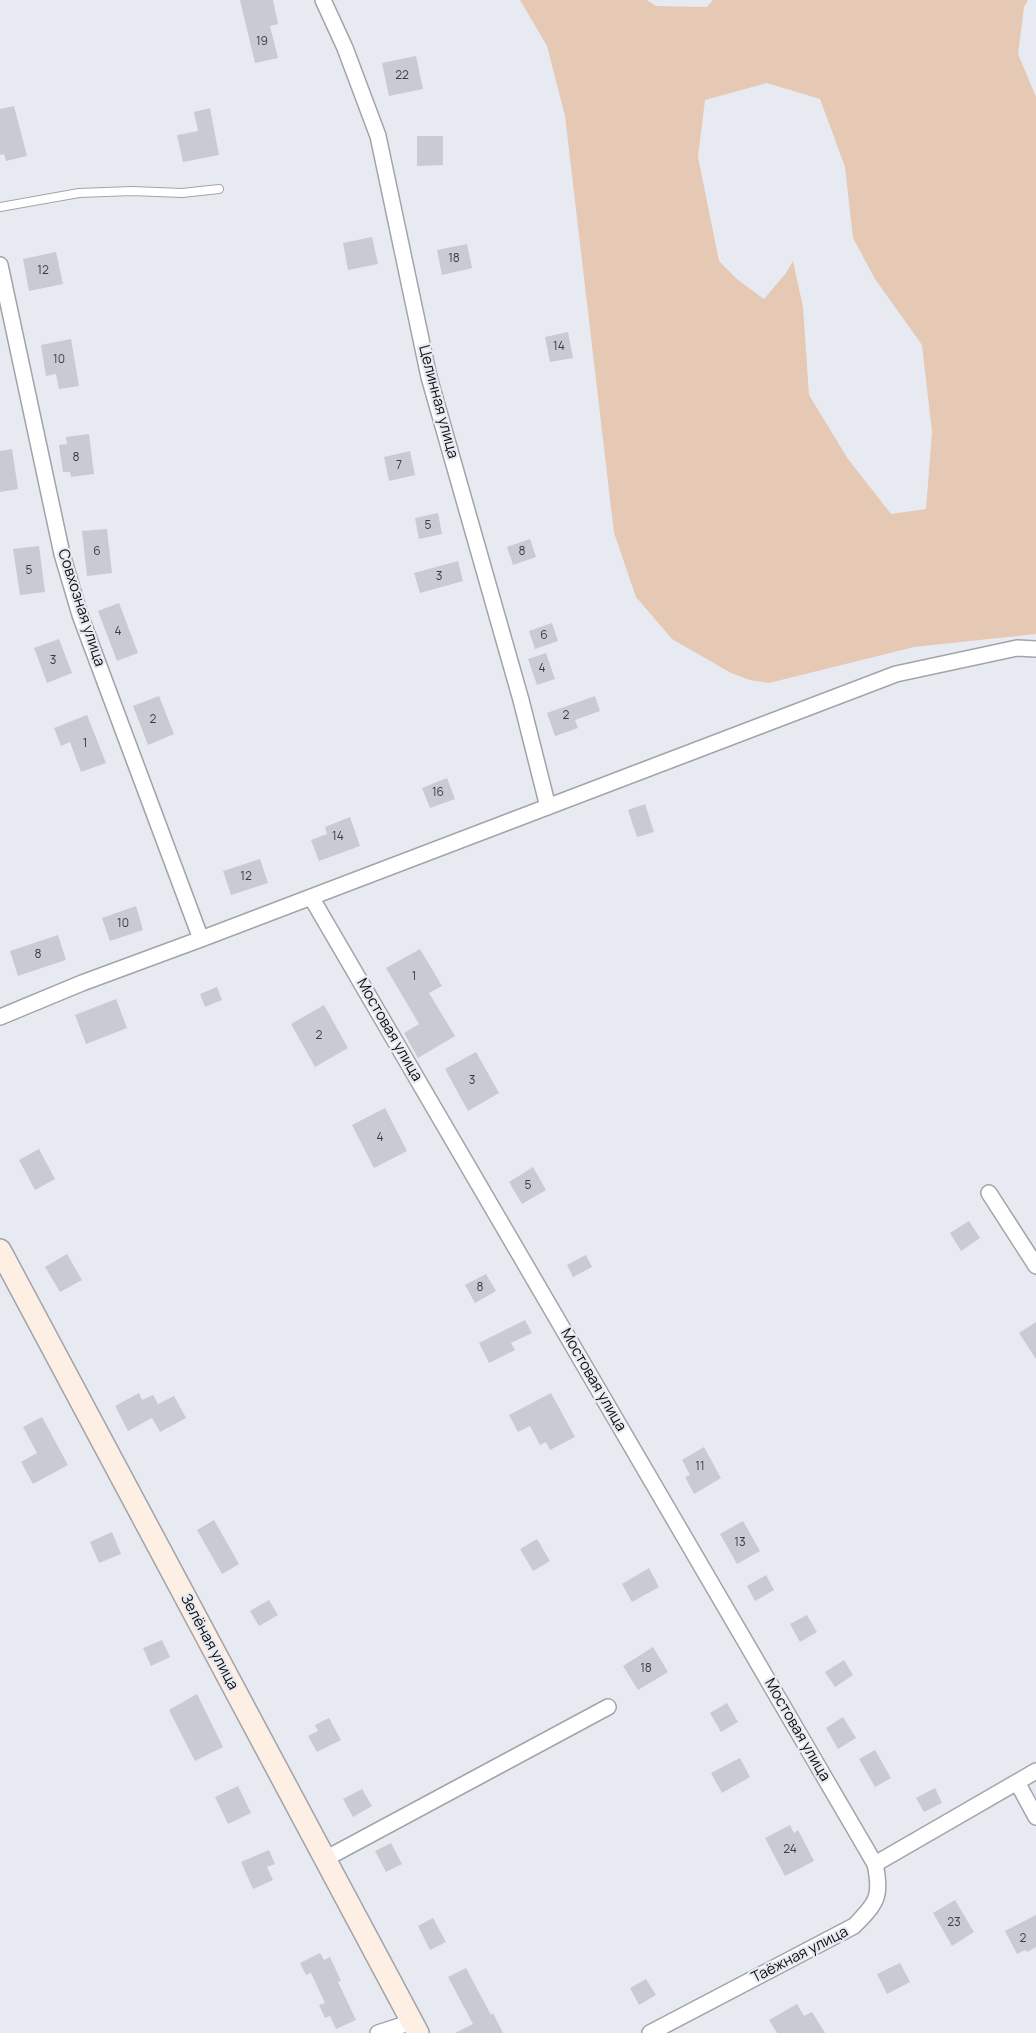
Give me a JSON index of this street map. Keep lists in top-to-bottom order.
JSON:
{
  "streets": {
    "main road": ["Зелёная улица"],
    "street": [
      "Целинная улица",
      "Совхозная улица",
      "Мостовая улица",
      "Таёжная улица"
    ]
  },
  "crossings": [
    ["Мостовая улица", "Таёжная улица"]
  ],
  "house_numbers": [
    "19",
    "22",
    "18",
    "12",
    "14",
    "10",
    "8",
    "7",
    "5",
    "6",
    "8",
    "5",
    "3",
    "4",
    "6",
    "3",
    "4",
    "2",
    "2",
    "1",
    "16",
    "14",
    "12",
    "10",
    "8",
    "1",
    "2",
    "3",
    "4",
    "5",
    "8",
    "11",
    "13",
    "18",
    "24",
    "23",
    "2"
  ]
}
